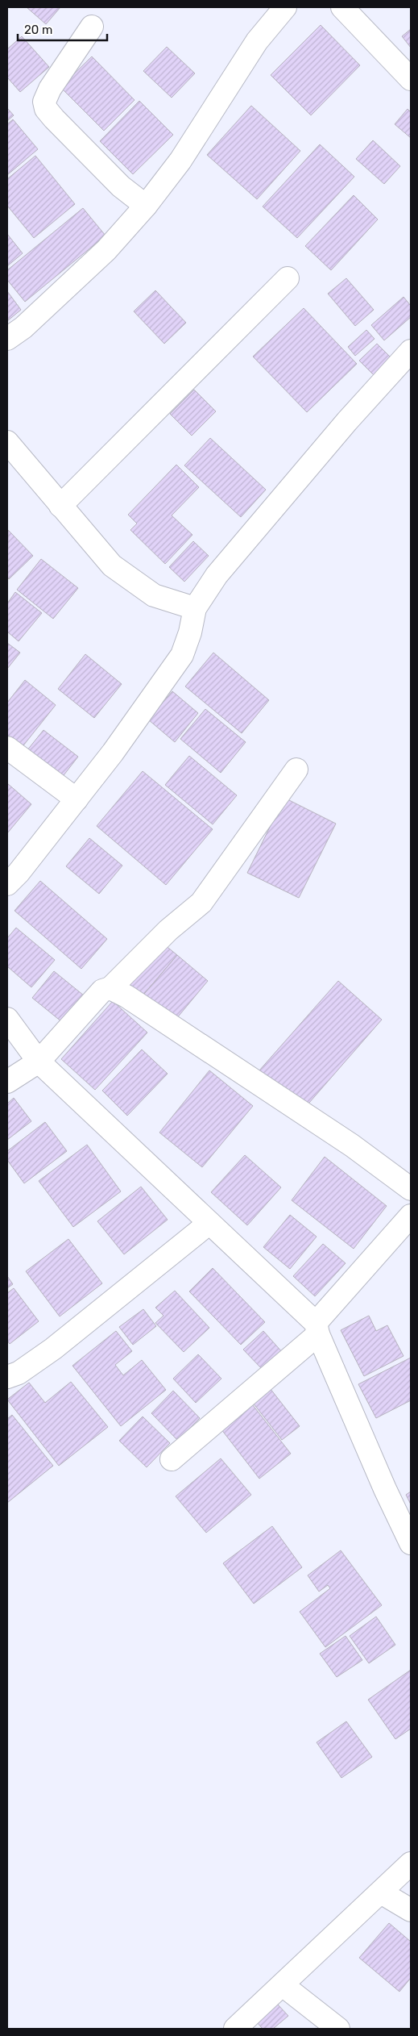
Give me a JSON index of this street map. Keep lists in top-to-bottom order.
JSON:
{
  "scale_bar": "20 m"
}
